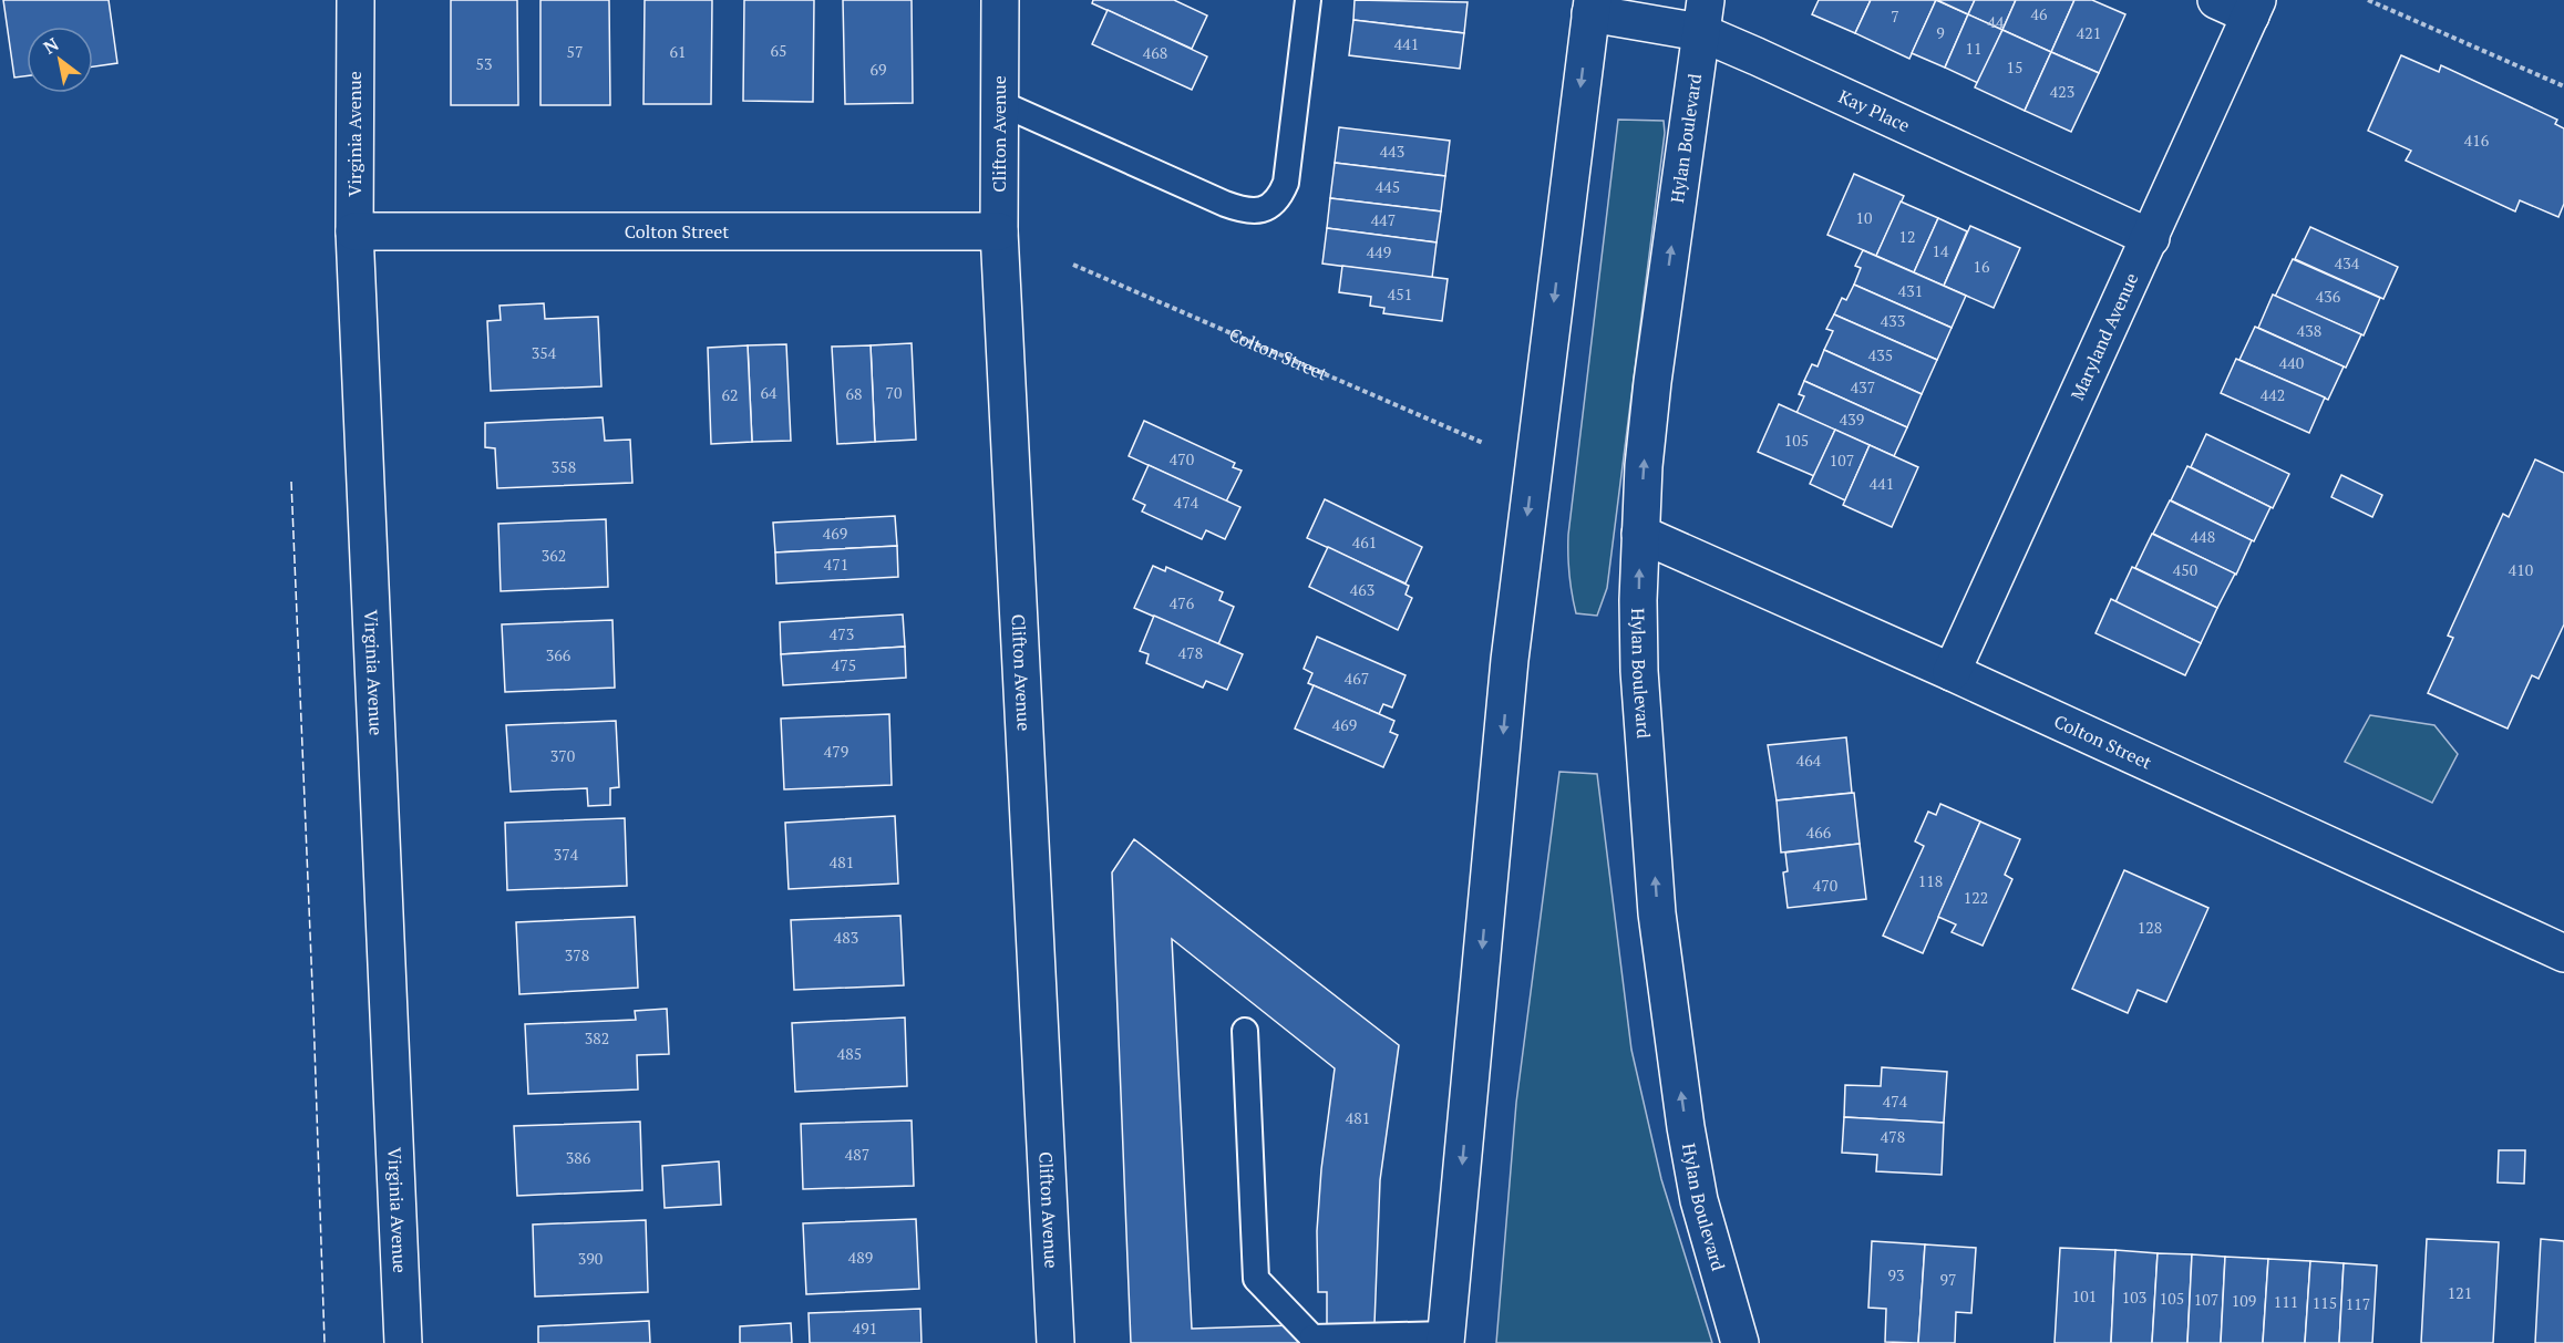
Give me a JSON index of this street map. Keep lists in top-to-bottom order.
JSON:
{
  "streets": {
    "street": [
      "Kay Place",
      "Virginia Avenue",
      "Clifton Avenue",
      "Hylan Boulevard",
      "Colton Street",
      "Maryland Avenue"
    ]
  },
  "crossings": [
    ["Kay Place", "Hylan Boulevard"],
    ["Kay Place", "Maryland Avenue"],
    ["Virginia Avenue", "Colton Street"],
    ["Clifton Avenue", "Colton Street"],
    ["Hylan Boulevard", "Colton Street"],
    ["Colton Street", "Maryland Avenue"]
  ],
  "house_numbers": [
    "46",
    "7",
    "44",
    "9",
    "421",
    "441",
    "11",
    "65",
    "57",
    "61",
    "468",
    "53",
    "15",
    "69",
    "423",
    "416",
    "443",
    "445",
    "10",
    "447",
    "12",
    "14",
    "449",
    "434",
    "16",
    "431",
    "451",
    "436",
    "433",
    "438",
    "354",
    "435",
    "440",
    "437",
    "64",
    "70",
    "68",
    "62",
    "442",
    "439",
    "105",
    "470",
    "107",
    "358",
    "441",
    "474",
    "469",
    "448",
    "461",
    "362",
    "471",
    "450",
    "410",
    "463",
    "476",
    "473",
    "478",
    "366",
    "475",
    "467",
    "469",
    "479",
    "370",
    "464",
    "466",
    "374",
    "481",
    "118",
    "470",
    "122",
    "128",
    "483",
    "378",
    "382",
    "485",
    "474",
    "481",
    "478",
    "487",
    "386",
    "489",
    "390",
    "93",
    "97",
    "121",
    "101",
    "103",
    "105",
    "107",
    "109",
    "111",
    "115",
    "117",
    "491"
  ],
  "north": "top left"
}
